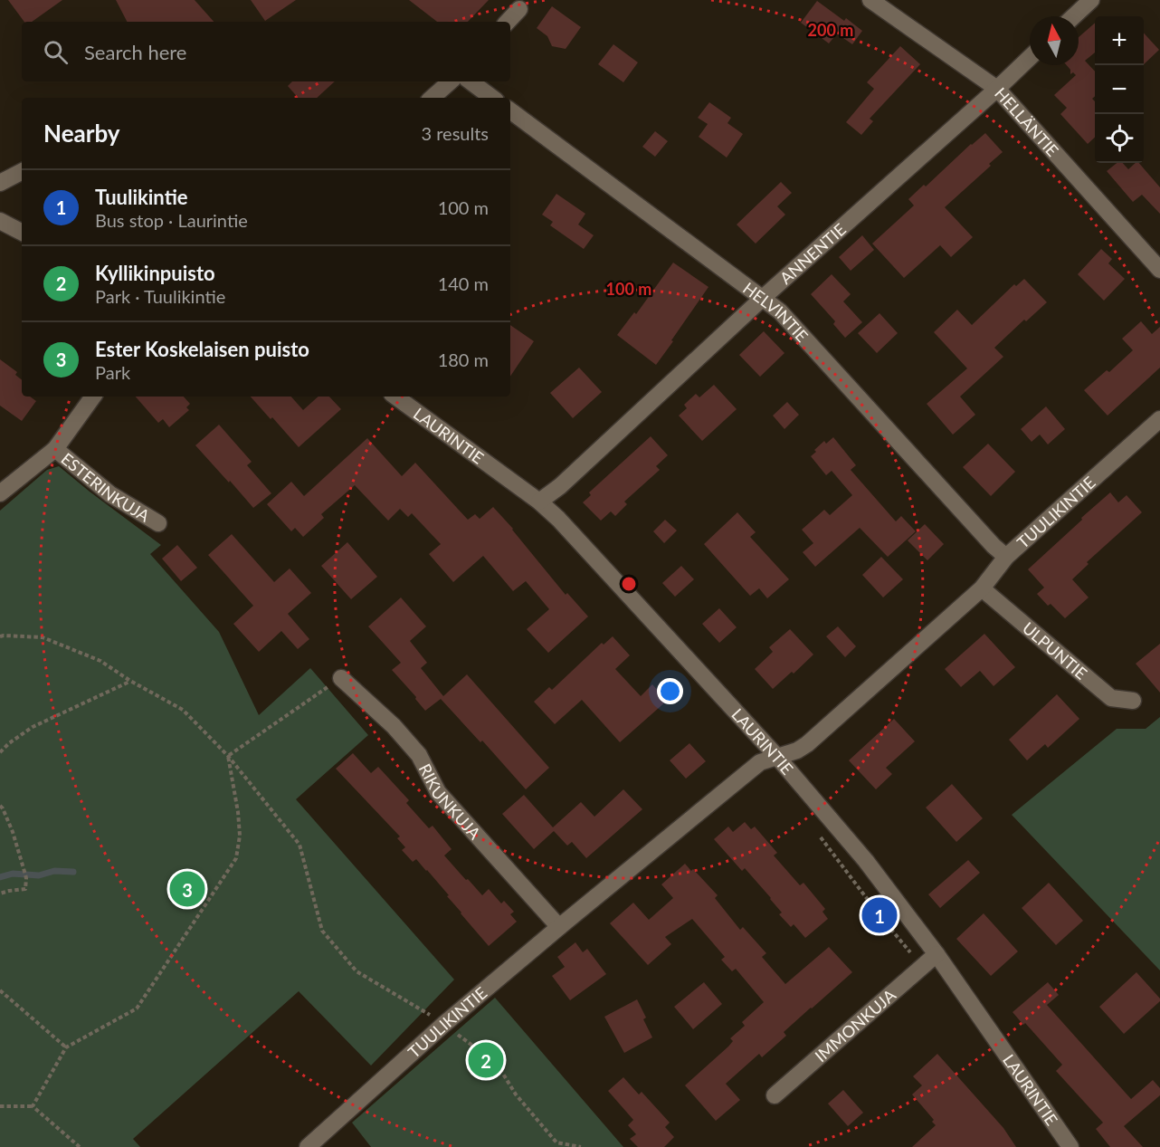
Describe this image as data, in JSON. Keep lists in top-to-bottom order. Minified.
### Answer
{"streets":{"street":["HELLÄNTIE","ANNENTIE","HELVINTIE","LAURINTIE","ESTERINKUJA","TUULIKINTIE","ULPUNTIE","RIKUNKUJA","IMMONKUJA"]},"crossings":[["HELLÄNTIE","ANNENTIE"],["ANNENTIE","HELVINTIE"],["ANNENTIE","LAURINTIE"],["HELVINTIE","TUULIKINTIE"],["LAURINTIE","TUULIKINTIE"],["LAURINTIE","IMMONKUJA"],["TUULIKINTIE","ULPUNTIE"],["TUULIKINTIE","RIKUNKUJA"]],"north":"top","page":{"map_buttons":["+","−"],"search":"Search here","heading":["Nearby","3 results"],"list":[{"mark":"1","name":"Tuulikintie","note":"Bus stop · Laurintie","value":"100 m"},{"mark":"2","name":"Kyllikinpuisto","note":"Park · Tuulikintie","value":"140 m"},{"mark":"3","name":"Ester Koskelaisen puisto","note":"Park","value":"180 m"}],"pins":["3","1","2"]},"rings":["200 m","100 m"]}
